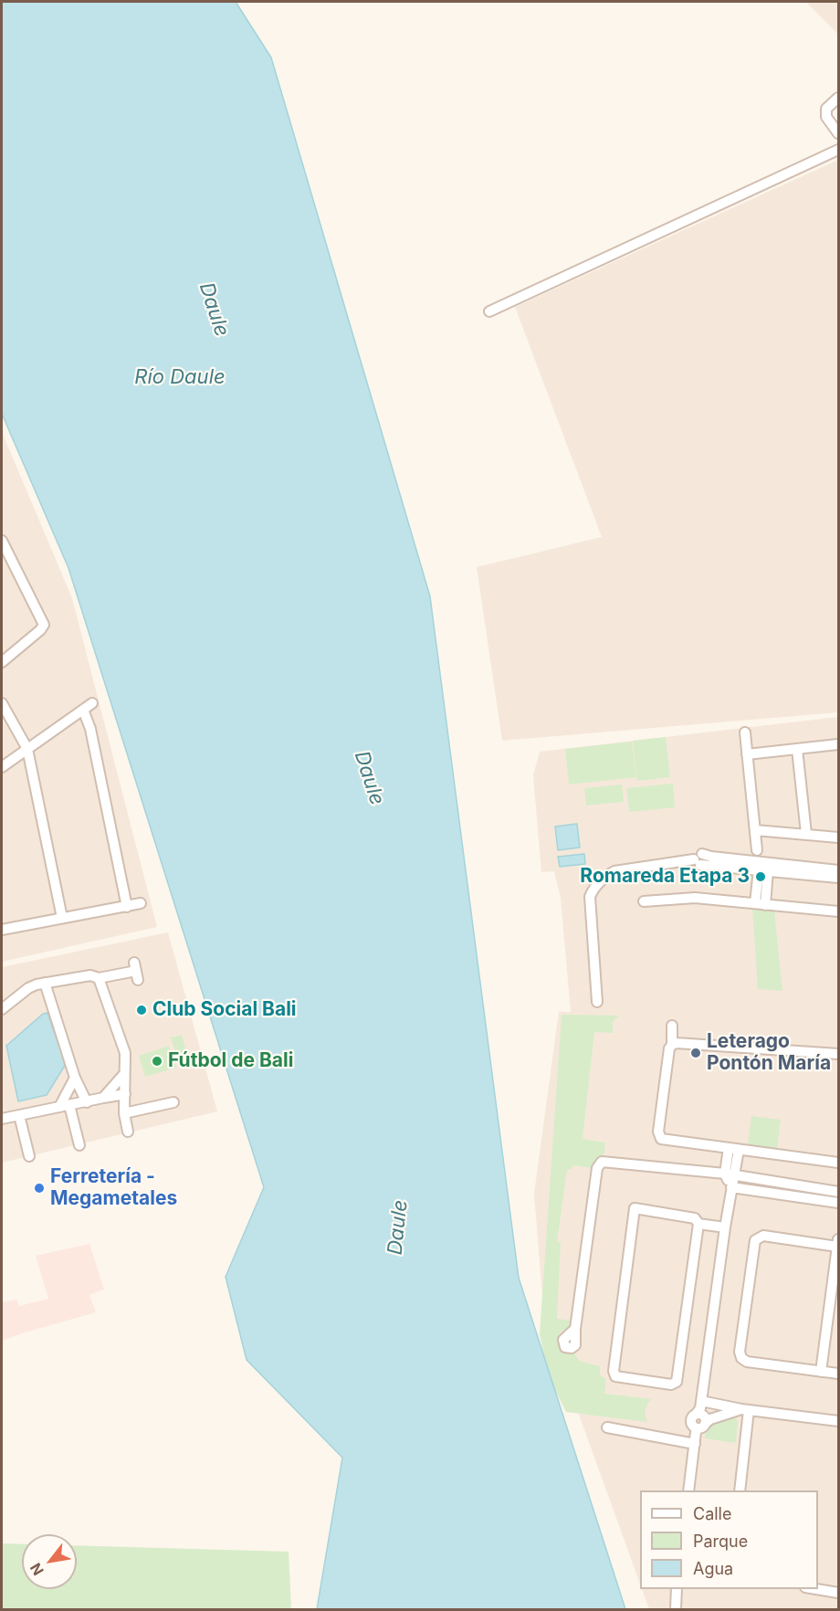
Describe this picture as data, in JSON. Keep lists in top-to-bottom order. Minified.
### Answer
{"water":["Daule","Río Daule"],"places":["Romareda Etapa 3","Club Social Bali","Leterago Pontón María","Fútbol de Bali","Ferretería - Megametales"],"legend":["Calle","Parque","Agua"],"north":"bottom left"}
